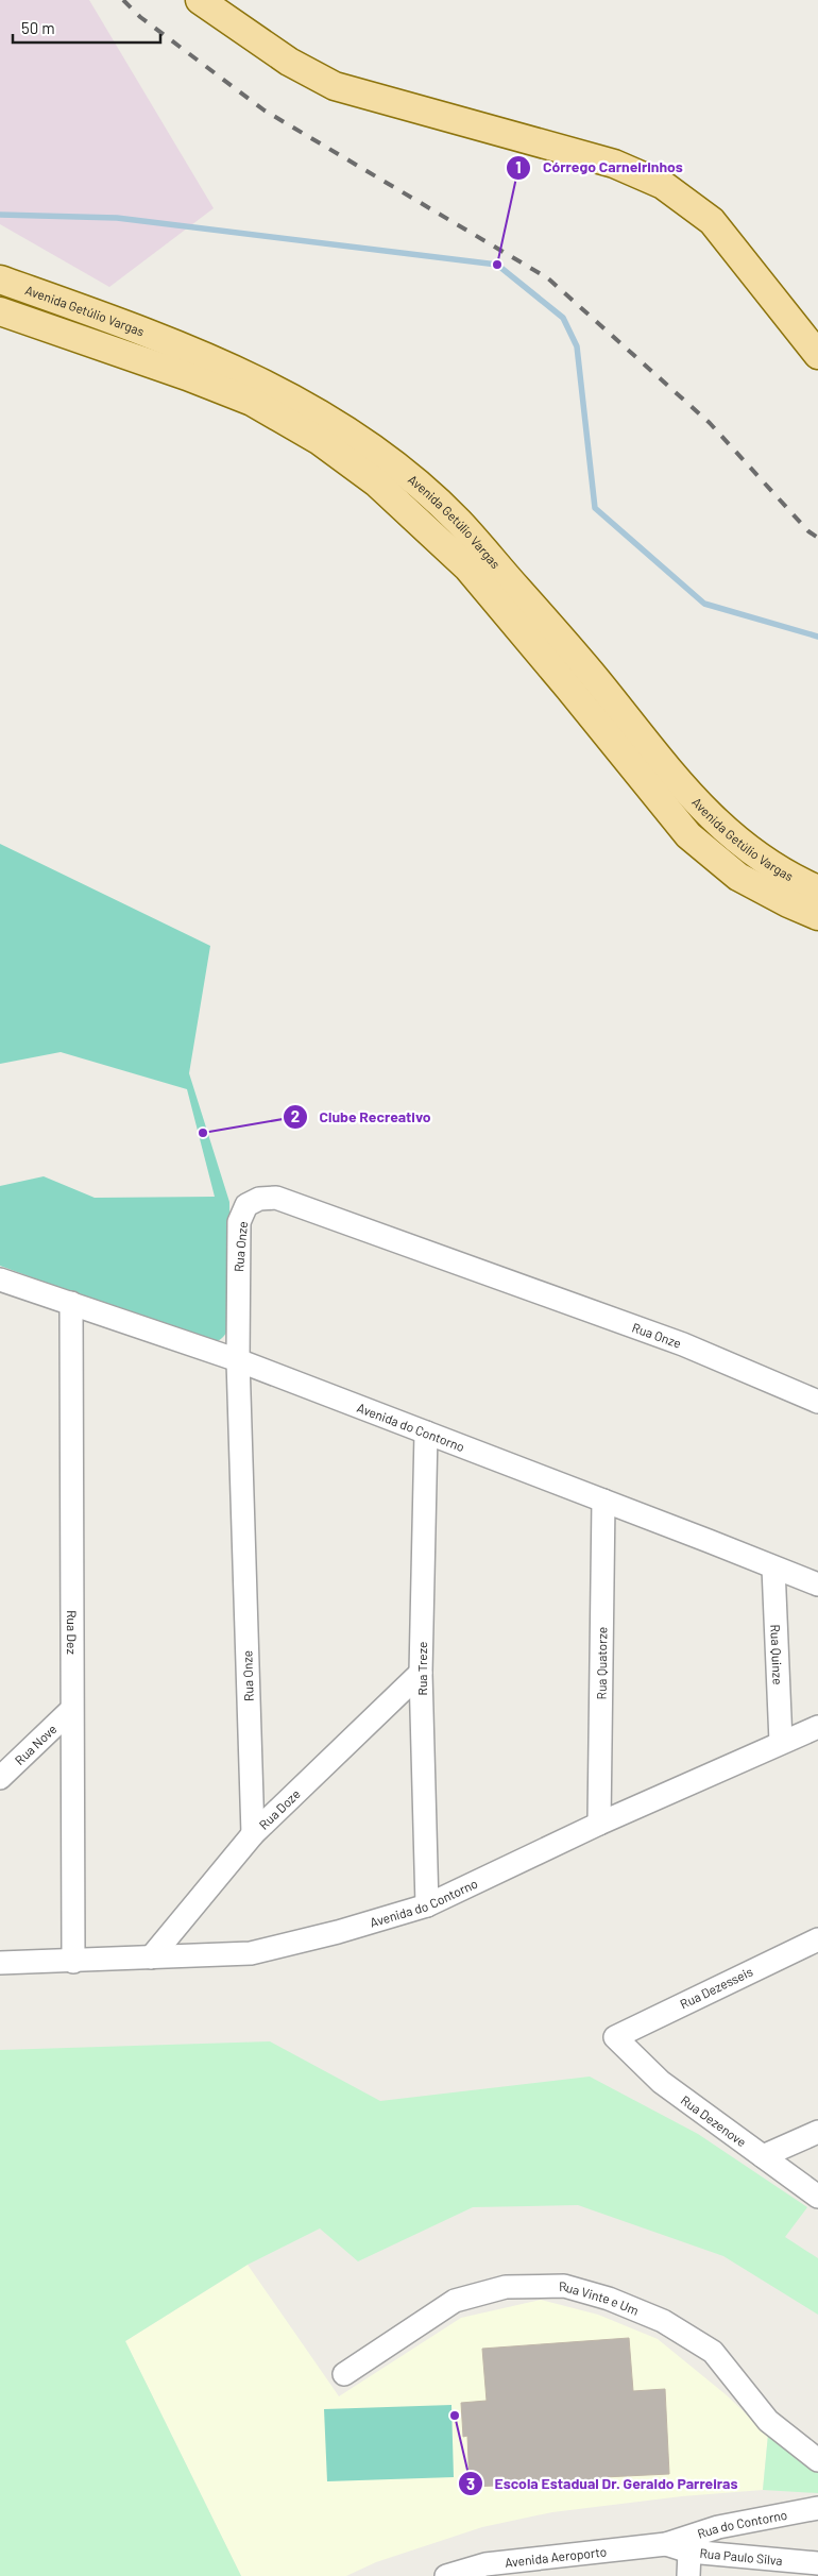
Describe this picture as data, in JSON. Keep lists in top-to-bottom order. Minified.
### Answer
{"streets":{"main road":["Avenida Getúlio Vargas"],"street":["Rua Onze","Avenida do Contorno","Rua Dez","Rua Quinze","Rua Quatorze","Rua Treze","Rua Nove","Rua Doze","Rua Dezesseis","Rua Dezenove","Rua Vinte e Um","Rua do Contorno","Avenida Aeroporto","Rua Paulo Silva"]},"crossings":[["Rua Onze","Avenida do Contorno"],["Rua Onze","Rua Doze"],["Avenida do Contorno","Rua Dez"],["Avenida do Contorno","Rua Quinze"],["Avenida do Contorno","Rua Quatorze"],["Avenida do Contorno","Rua Treze"],["Avenida do Contorno","Rua Doze"],["Rua Dez","Rua Nove"],["Rua Treze","Rua Doze"],["Rua Dezesseis","Rua Dezenove"],["Rua do Contorno","Avenida Aeroporto"],["Rua do Contorno","Rua Paulo Silva"],["Avenida Aeroporto","Rua Paulo Silva"]],"places":["Córrego Carneirinhos","Clube Recreativo","Escola Estadual Dr. Geraldo Parreiras"],"scale_bar":"50 m"}
